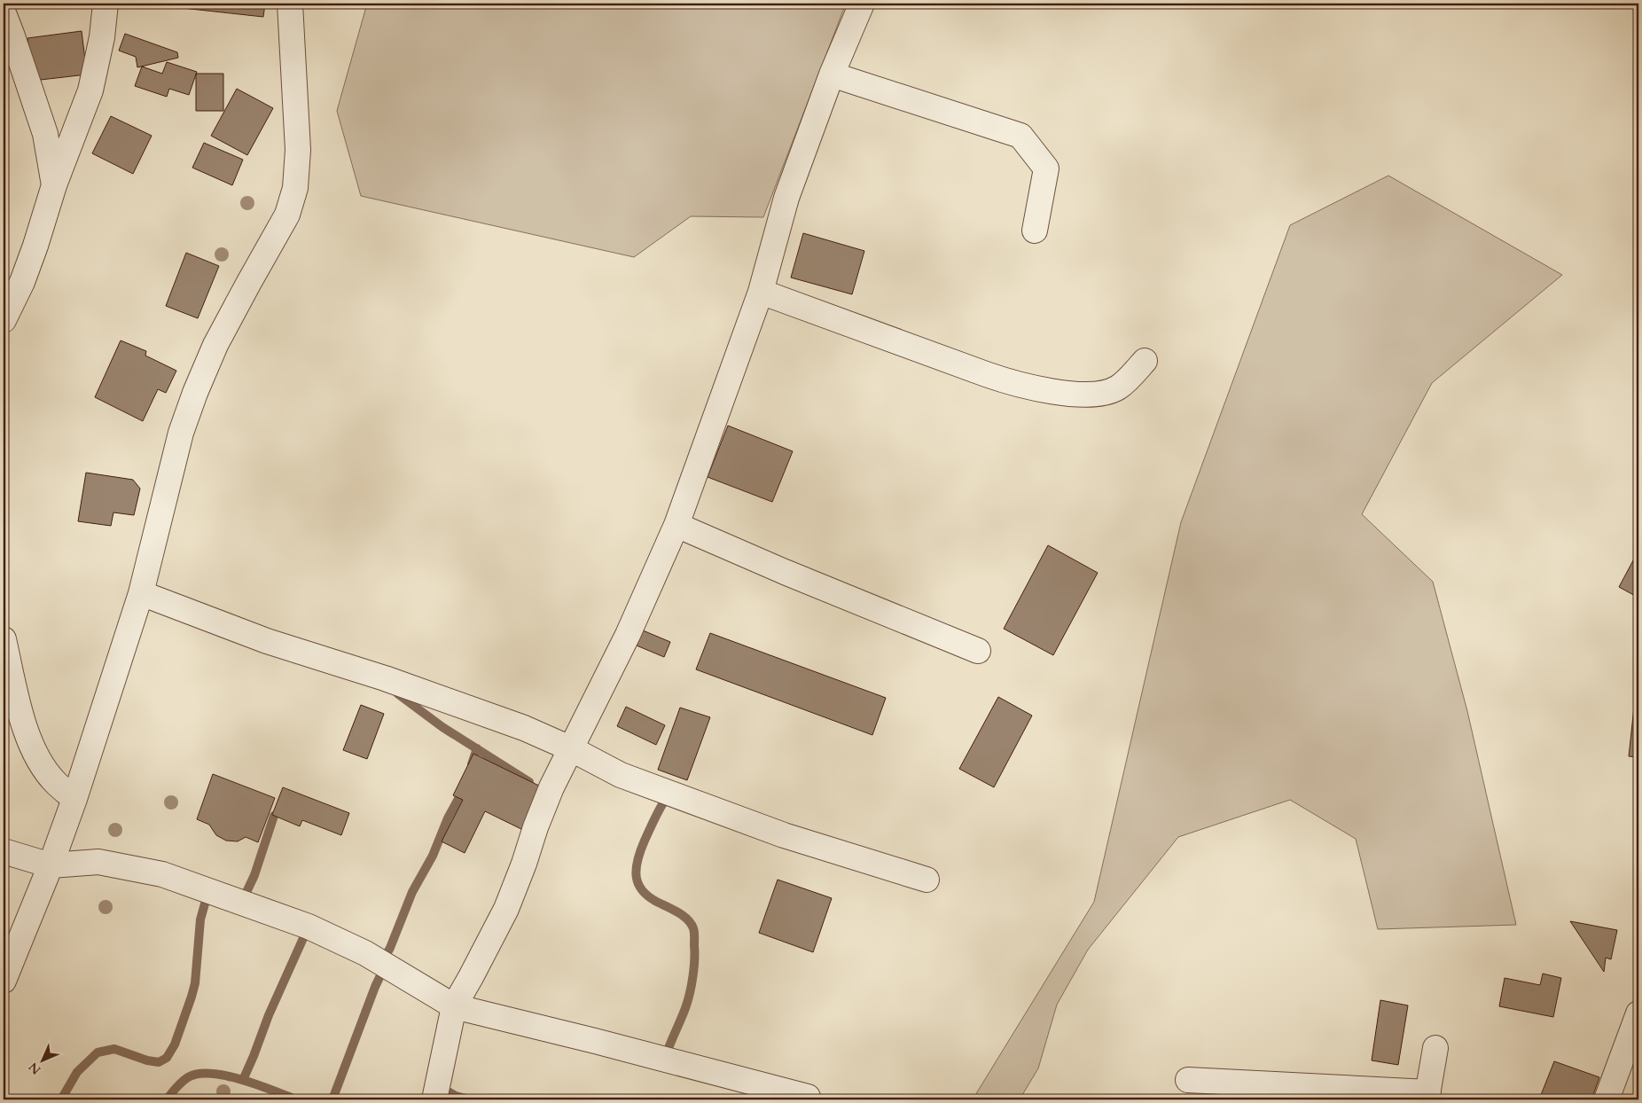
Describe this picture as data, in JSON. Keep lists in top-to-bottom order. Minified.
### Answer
{"north":"bottom left"}
